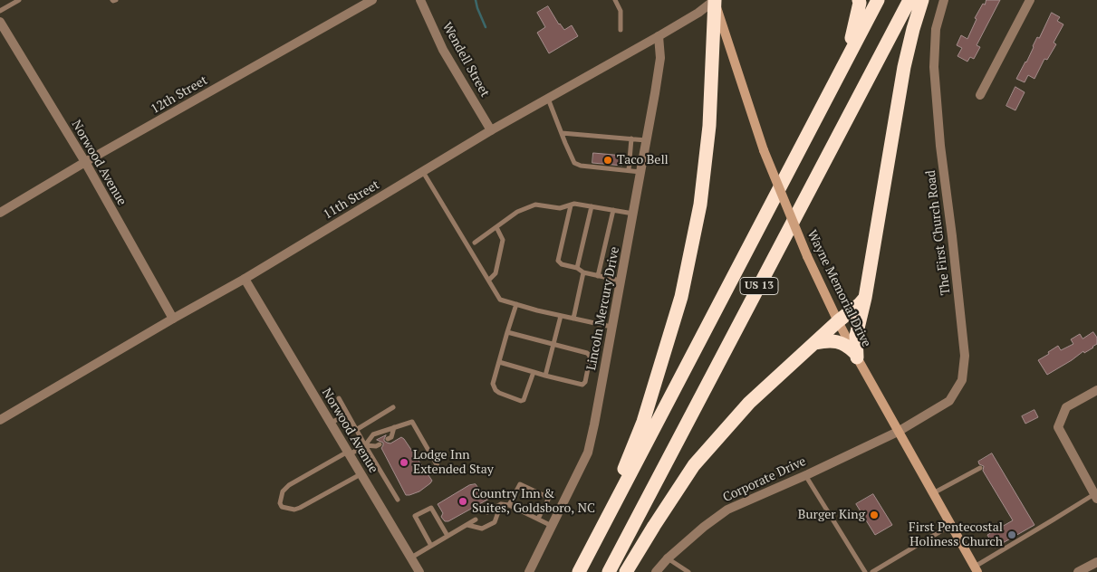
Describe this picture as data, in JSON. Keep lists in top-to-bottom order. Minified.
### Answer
{"streets":{"highway":["US 13"],"main road":["Wayne Memorial Drive"],"street":["Wendell Street","12th Street","Norwood Avenue","11th Street","The First Church Road","Lincoln Mercury Drive","Corporate Drive"]},"crossings":[["Wendell Street","11th Street"],["12th Street","Norwood Avenue"],["Norwood Avenue","11th Street"],["11th Street","Wayne Memorial Drive"],["11th Street","Lincoln Mercury Drive"],["The First Church Road","Wayne Memorial Drive"],["The First Church Road","Corporate Drive"],["Wayne Memorial Drive","Corporate Drive"]],"places":["Taco Bell","Lodge Inn Extended Stay","Country Inn & Suites, Goldsboro, NC","Burger King","First Pentecostal Holiness Church"]}
